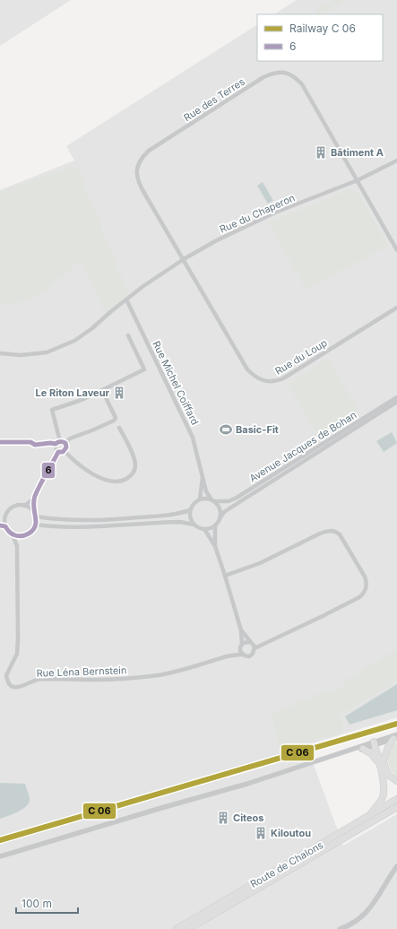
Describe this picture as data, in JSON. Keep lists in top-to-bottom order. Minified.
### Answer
{"streets":{"main road":["Route de Chalons"],"street":["Rue des Terres","Rue du Chaperon","Rue du Loup","Rue Michel Coiffard","Avenue Jacques de Bohan","Rue Léna Bernstein"]},"crossings":[["Rue des Terres","Rue du Chaperon"],["Rue des Terres","Rue du Loup"],["Rue du Chaperon","Rue du Loup"],["Rue du Chaperon","Rue Michel Coiffard"],["Rue Michel Coiffard","Avenue Jacques de Bohan"]],"places":{"building":["Bâtiment A","Le Riton Laveur","Citeos","Kiloutou"],"sports":["Basic-Fit"]},"lines":["transit line 6"],"legend":["Railway C 06","6"],"scale_bar":"100 m"}
